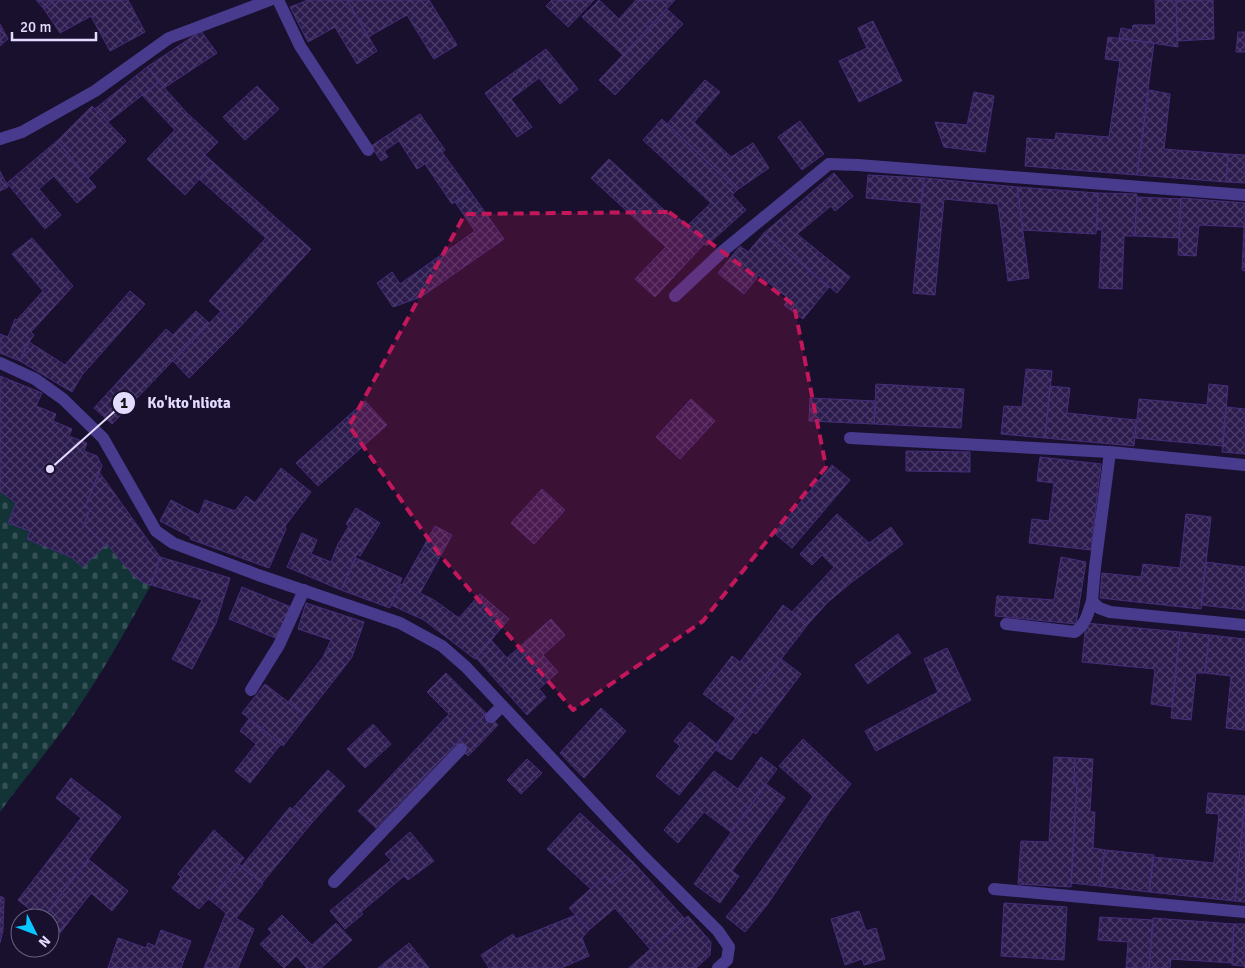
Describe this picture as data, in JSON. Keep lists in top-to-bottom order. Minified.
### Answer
{"places":["Ko'kto'nliota"],"scale_bar":"20 m","north":"bottom right"}
